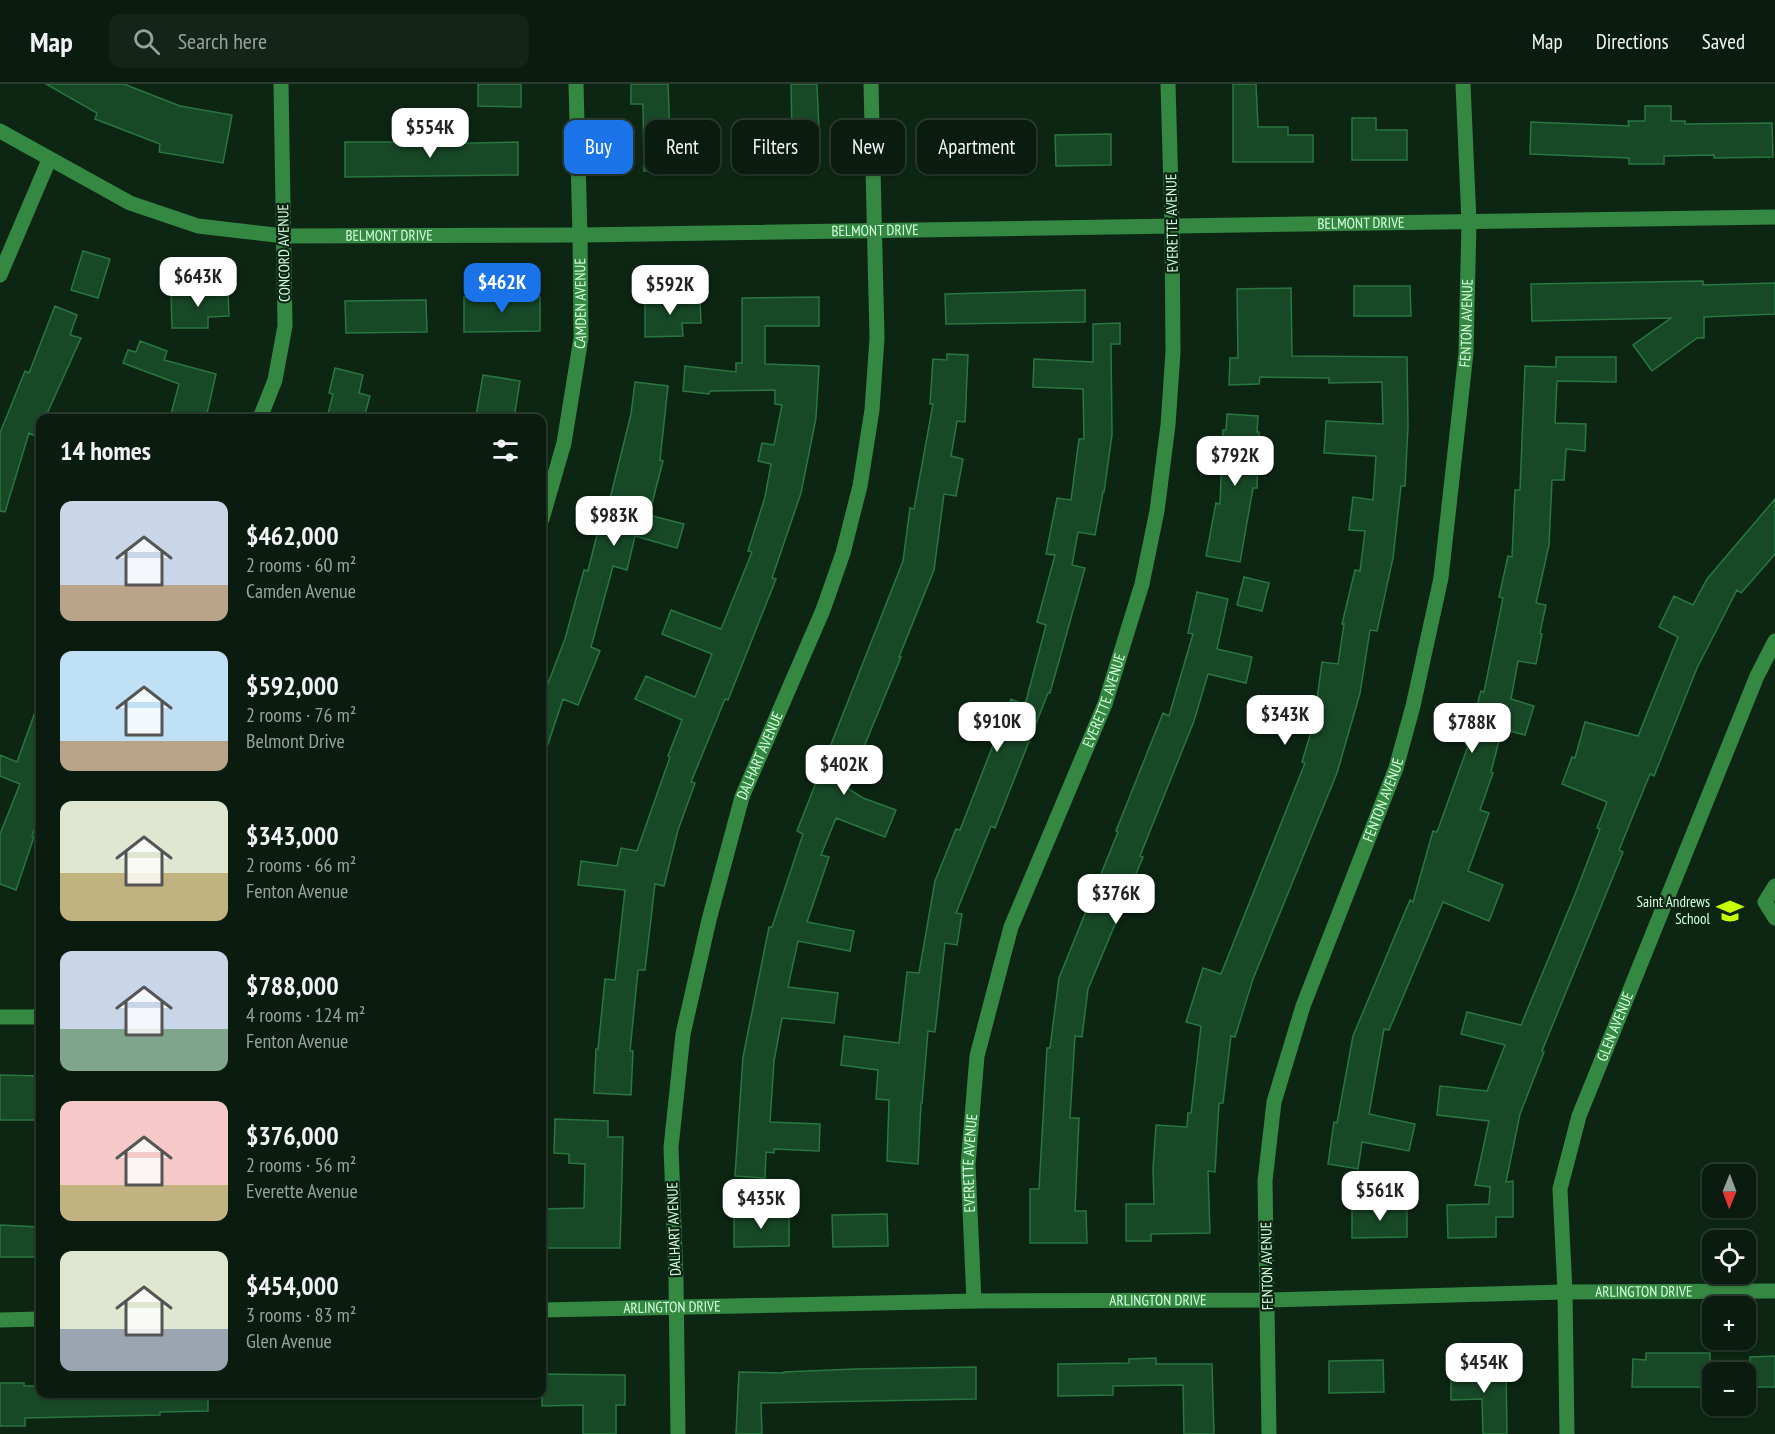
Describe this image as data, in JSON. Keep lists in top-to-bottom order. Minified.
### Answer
{"streets":{"street":["EVERETTE AVENUE","BELMONT DRIVE","CONCORD AVENUE","CAMDEN AVENUE","FENTON AVENUE","DALHART AVENUE","GLEN AVENUE","ARLINGTON DRIVE"]},"crossings":[["EVERETTE AVENUE","BELMONT DRIVE"],["EVERETTE AVENUE","ARLINGTON DRIVE"],["BELMONT DRIVE","CONCORD AVENUE"],["BELMONT DRIVE","CAMDEN AVENUE"],["BELMONT DRIVE","FENTON AVENUE"],["BELMONT DRIVE","DALHART AVENUE"],["FENTON AVENUE","ARLINGTON DRIVE"],["DALHART AVENUE","ARLINGTON DRIVE"],["GLEN AVENUE","ARLINGTON DRIVE"]],"places":{"school or university":["Saint Andrews School"]},"north":"bottom","page":{"header":"Map","search":"Search here","nav":["Map","Directions","Saved"],"price":["$554K","$643K","$462K","$592K","$792K","$983K","$343K","$910K","$788K","$402K","$376K","$561K","$435K","$454K"],"chip":["Buy","Rent","Filters","New","Apartment"],"heading":"14 homes","list":[{"name":"$462,000","note":"2 rooms · 60 m² · Camden Avenue"},{"name":"$592,000","note":"2 rooms · 76 m² · Belmont Drive"},{"name":"$343,000","note":"2 rooms · 66 m² · Fenton Avenue"},{"name":"$788,000","note":"4 rooms · 124 m² · Fenton Avenue"},{"name":"$376,000","note":"2 rooms · 56 m² · Everette Avenue"},{"name":"$454,000","note":"3 rooms · 83 m² · Glen Avenue"}],"map_buttons":["+","−"]}}
